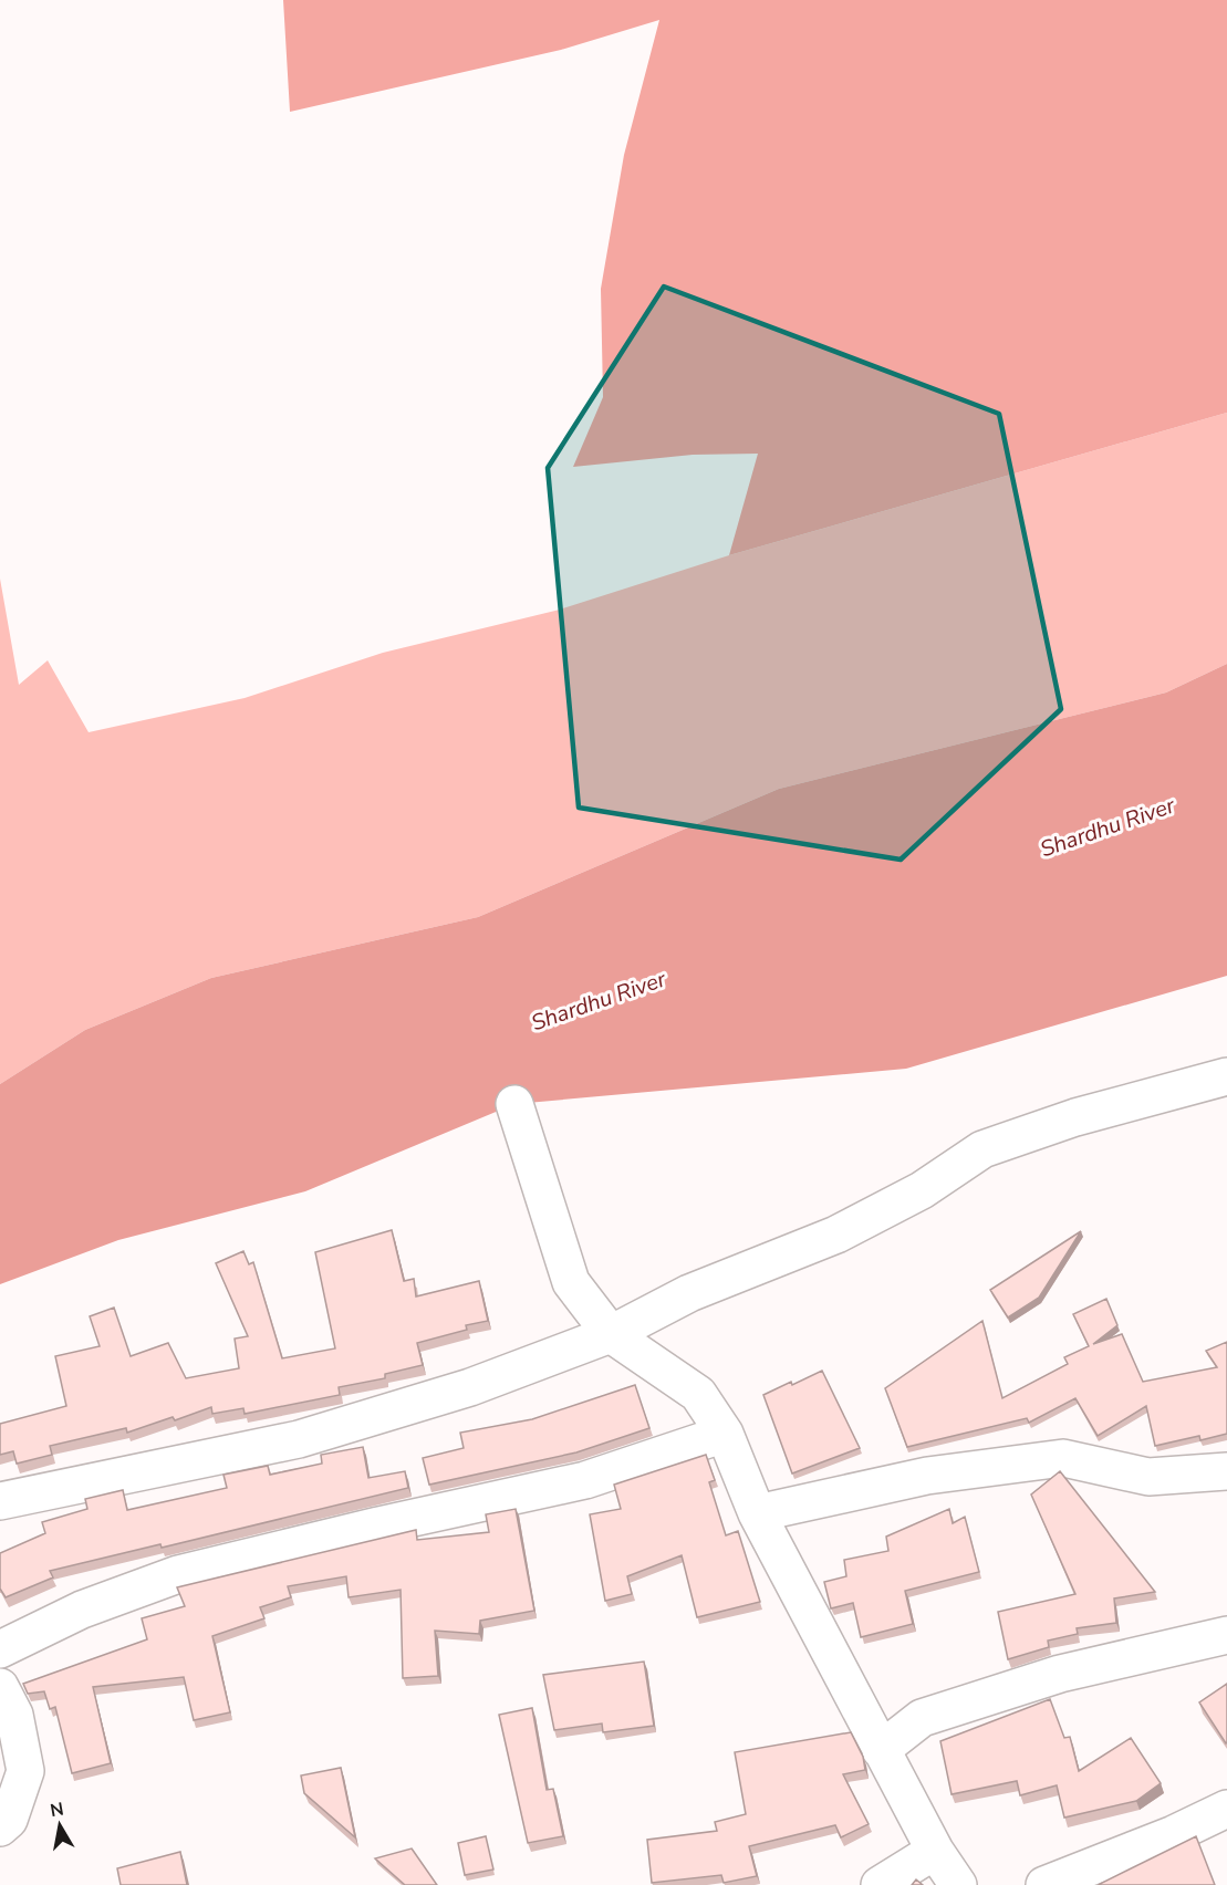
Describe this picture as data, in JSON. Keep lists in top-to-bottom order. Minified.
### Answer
{"water":["Shardhu River"],"north":"top"}
